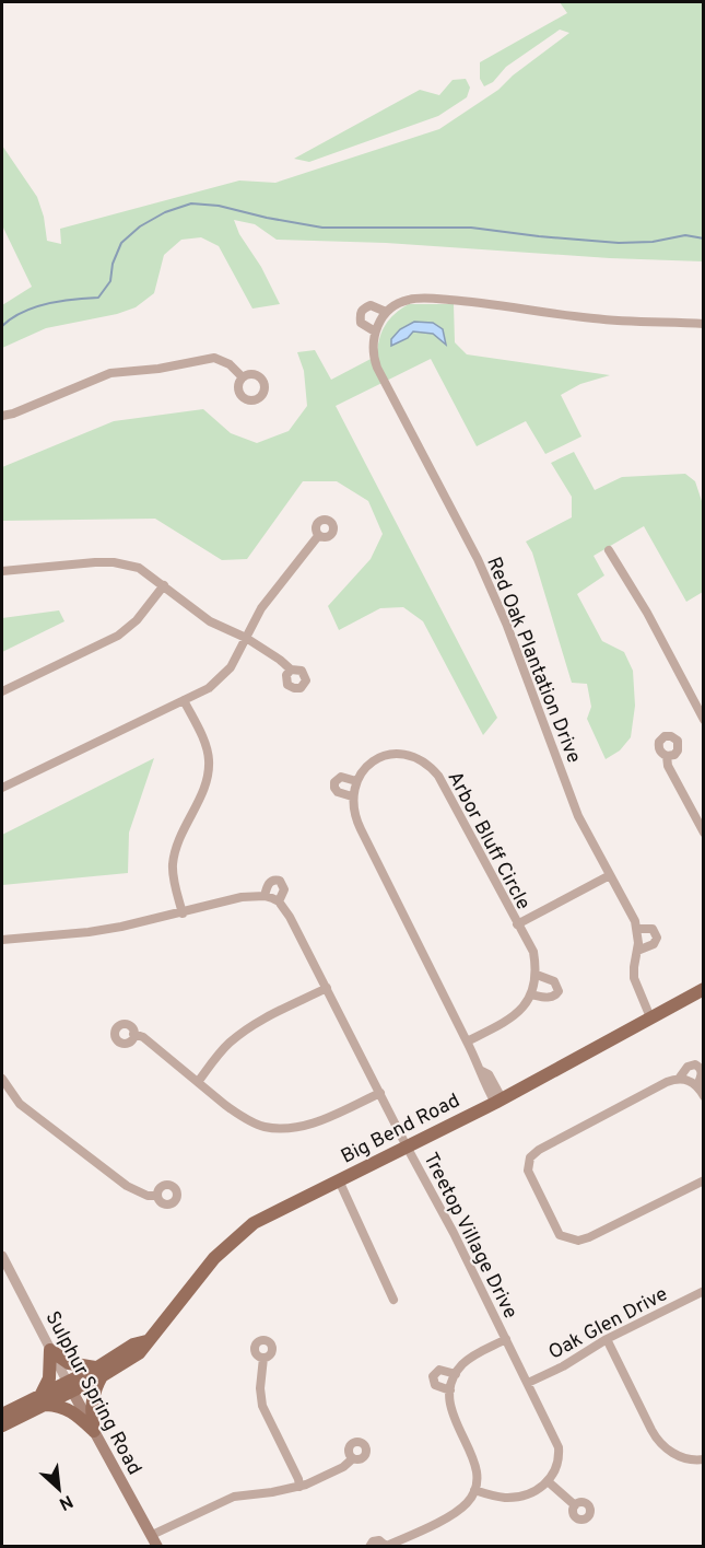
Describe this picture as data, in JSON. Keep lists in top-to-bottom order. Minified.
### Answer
{"streets":{"main road":["Big Bend Road","Sulphur Spring Road"],"street":["Red Oak Plantation Drive","Arbor Bluff Circle","Treetop Village Drive","Oak Glen Drive"]},"crossings":[["Red Oak Plantation Drive","Big Bend Road"],["Arbor Bluff Circle","Big Bend Road"],["Big Bend Road","Treetop Village Drive"],["Big Bend Road","Sulphur Spring Road"],["Treetop Village Drive","Oak Glen Drive"]],"north":"bottom right"}
